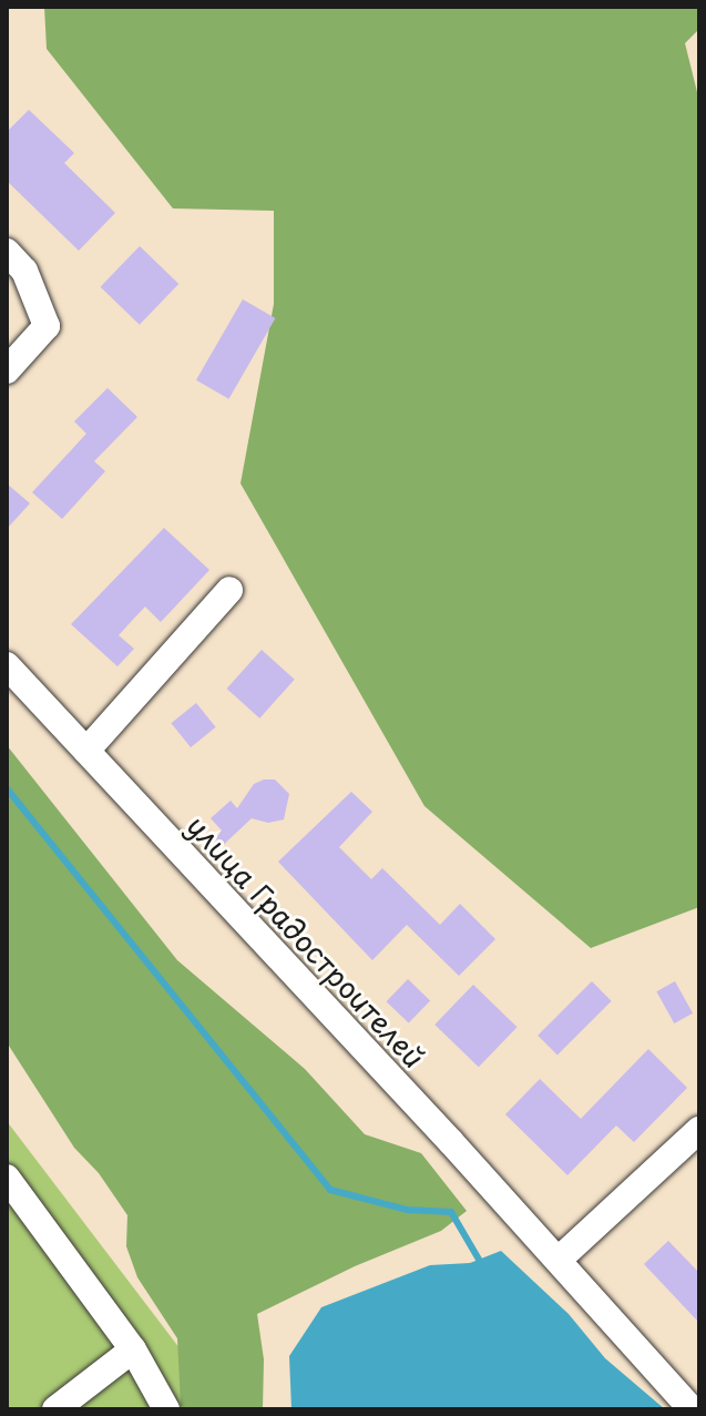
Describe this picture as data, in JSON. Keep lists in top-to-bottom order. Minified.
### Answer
{"streets":{"street":["улица Градостроителей"]}}
